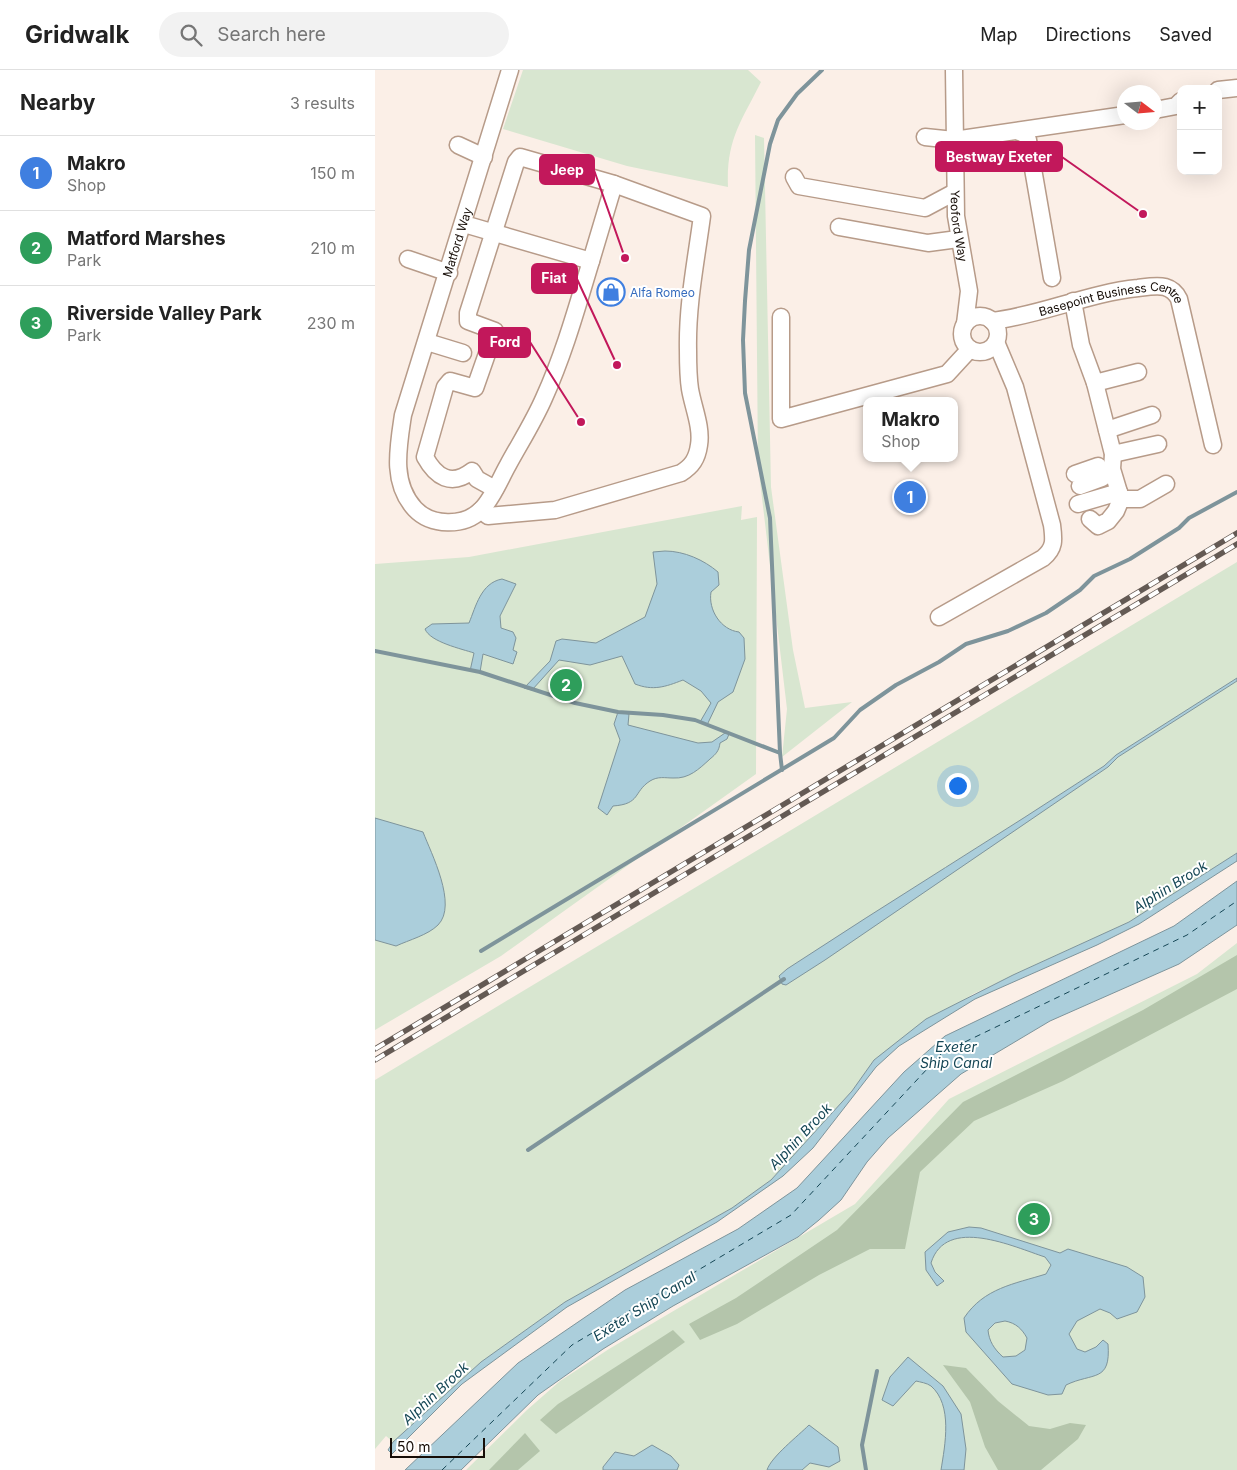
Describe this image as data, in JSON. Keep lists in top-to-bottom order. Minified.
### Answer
{"streets":{"street":["Yeoford Way","Matford Way","Basepoint Business Centre"]},"water":["Alphin Brook","Exeter Ship Canal"],"places":{"other":["Bestway Exeter","Jeep","Fiat","Ford"],"shop":["Alfa Romeo"]},"scale_bar":"50 m","north":"right","page":{"header":"Gridwalk","search":"Search here","nav":["Map","Directions","Saved"],"heading":["Nearby","3 results"],"map_buttons":["+","−"],"list":[{"mark":"1","name":"Makro","note":"Shop","value":"150 m"},{"mark":"2","name":"Matford Marshes","note":"Park","value":"210 m"},{"mark":"3","name":"Riverside Valley Park","note":"Park","value":"230 m"}],"popup":["Makro","Shop"],"pins":["1","2","3"],"scale":"50 m"}}
